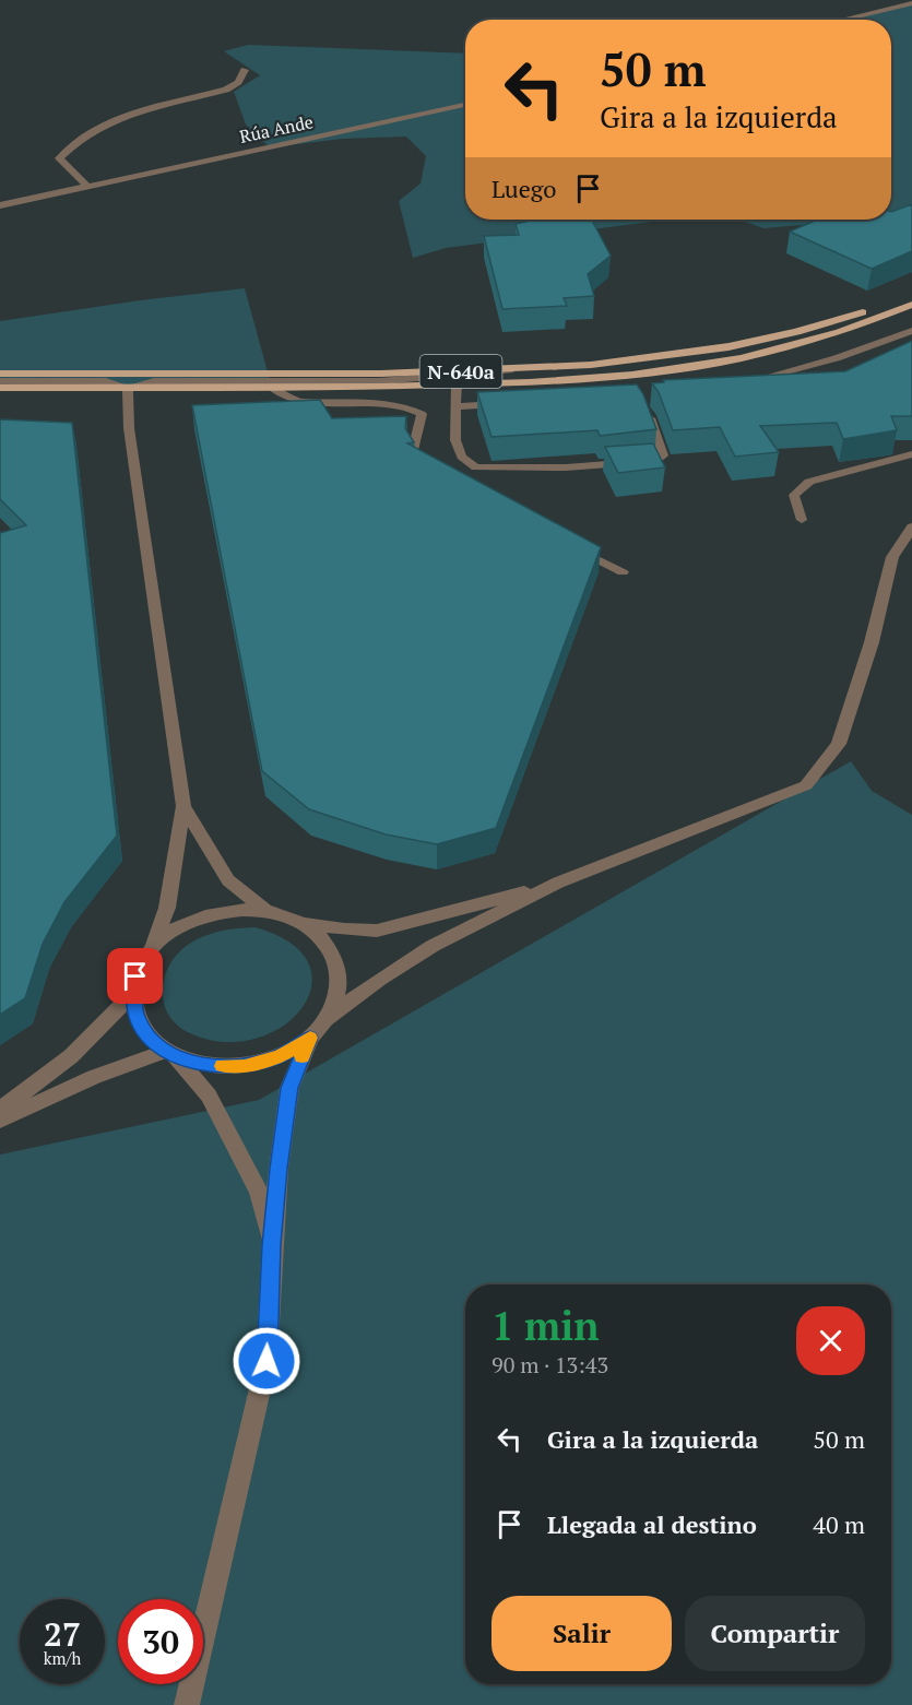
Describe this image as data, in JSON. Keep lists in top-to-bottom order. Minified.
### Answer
{"streets":{"main road":["N-640a"],"street":["Rúa Ande"]},"page":{"turn":["50 m","Gira a la izquierda"],"then":"Luego","heading":["1 min","90 m · 13:43"],"list":[{"name":"Gira a la izquierda","value":"50 m"},{"name":"Llegada al destino","value":"40 m"}],"buttons":["Salir","Compartir"],"speed":"27 km/h","limit":"30"}}
